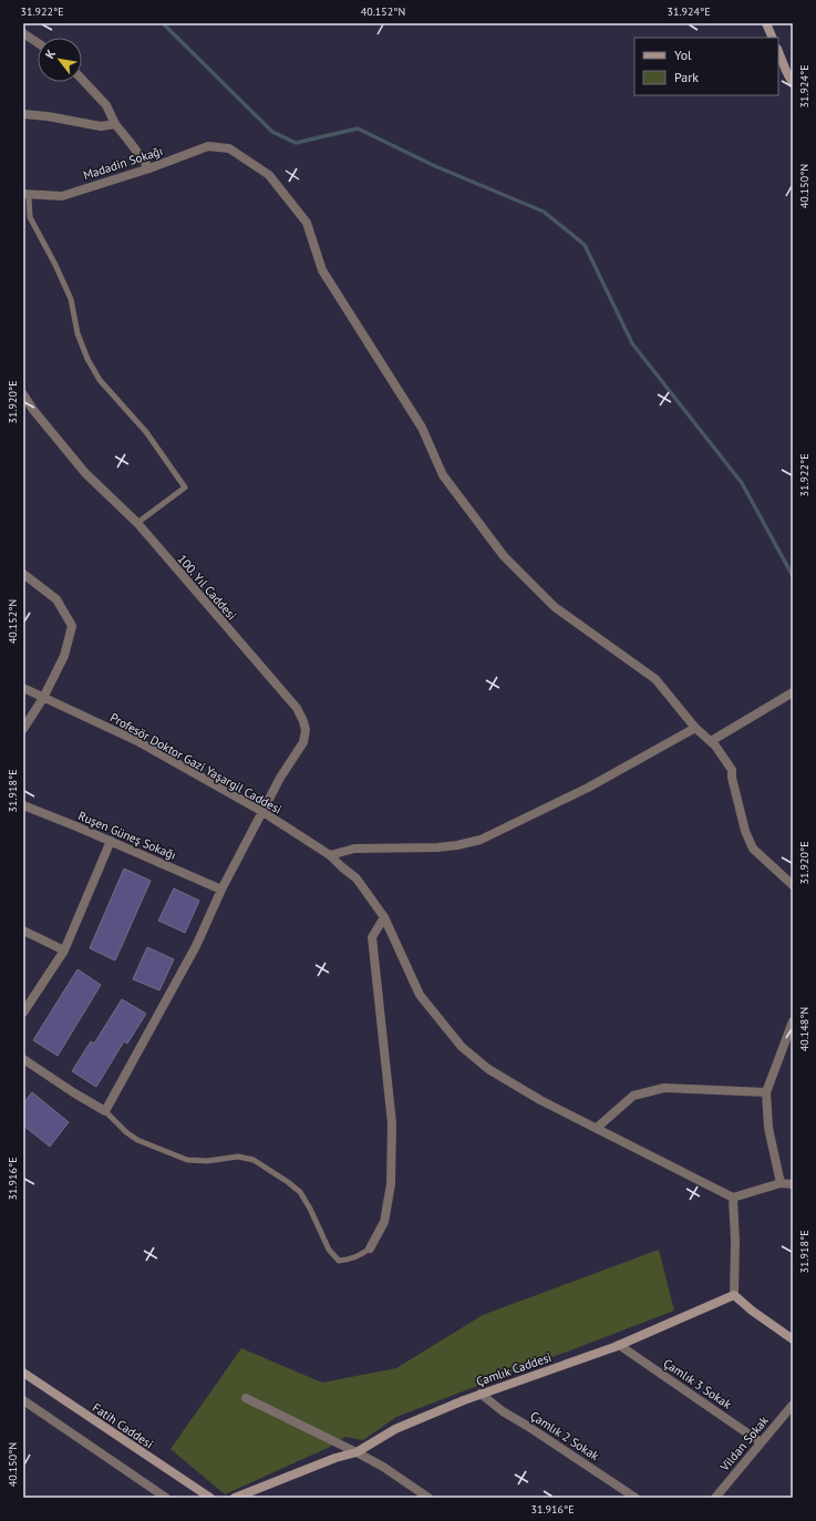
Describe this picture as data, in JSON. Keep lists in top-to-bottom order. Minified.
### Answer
{"streets":{"street":["Madadin Sokağı","100. Yıl Caddesi","Profesör Doktor Gazi Yaşargil Caddesi","Ruşen Güneş Sokağı","Çamlık Caddesi","Çamlık 3 Sokak","Fatih Caddesi","Çamlık 2 Sokak","Vildan Sokak"]},"crossings":[["100. Yıl Caddesi","Profesör Doktor Gazi Yaşargil Caddesi"],["100. Yıl Caddesi","Ruşen Güneş Sokağı"],["Çamlık Caddesi","Çamlık 3 Sokak"],["Çamlık Caddesi","Çamlık 2 Sokak"],["Çamlık 3 Sokak","Vildan Sokak"]],"legend":["Yol","Park"],"north":"top left","coordinates":["31.922°E","40.152°N","31.924°E","40.150°N","31.920°E","31.918°E","40.148°N","31.916°E"]}
